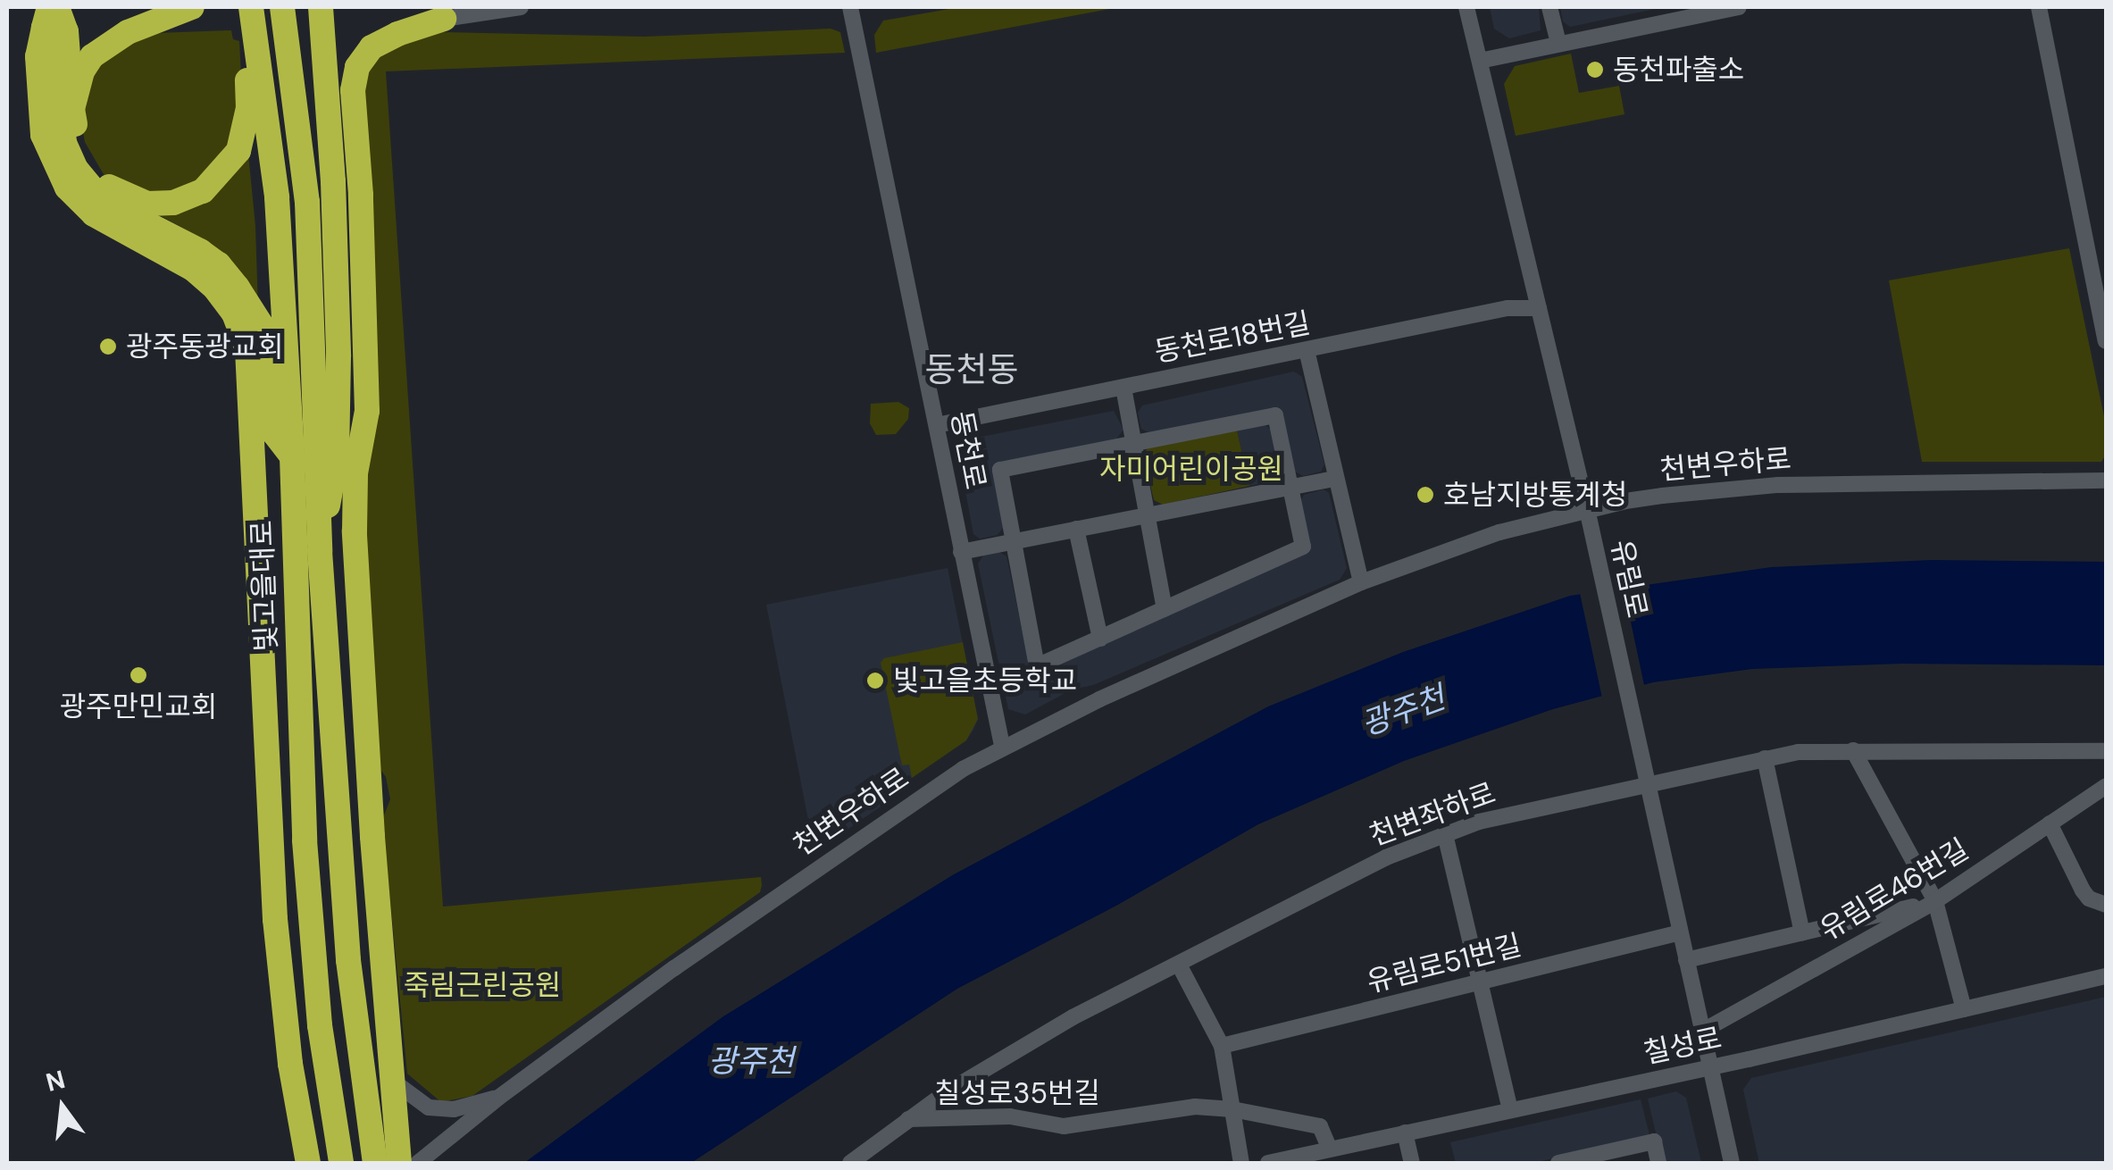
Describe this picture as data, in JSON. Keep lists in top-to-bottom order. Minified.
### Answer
{"streets":{"highway":["빛고을대로"],"street":["동천로18번길","동천로","천변우하로","유림로","천변좌하로","유림로46번길","유림로51번길","칠성로","칠성로35번길"]},"crossings":[["동천로18번길","동천로"],["동천로18번길","유림로"],["동천로","천변우하로"],["천변우하로","유림로"],["유림로","천변좌하로"],["유림로","유림로46번길"],["유림로","유림로51번길"],["유림로","칠성로"],["천변좌하로","칠성로35번길"],["칠성로","칠성로35번길"]],"districts":["동천동"],"water":["광주천"],"parks":["자미어린이공원","죽림근린공원"],"places":["동천파출소","광주동광교회","호남지방통계청","광주만민교회","빛고을초등학교"],"north":"top"}
